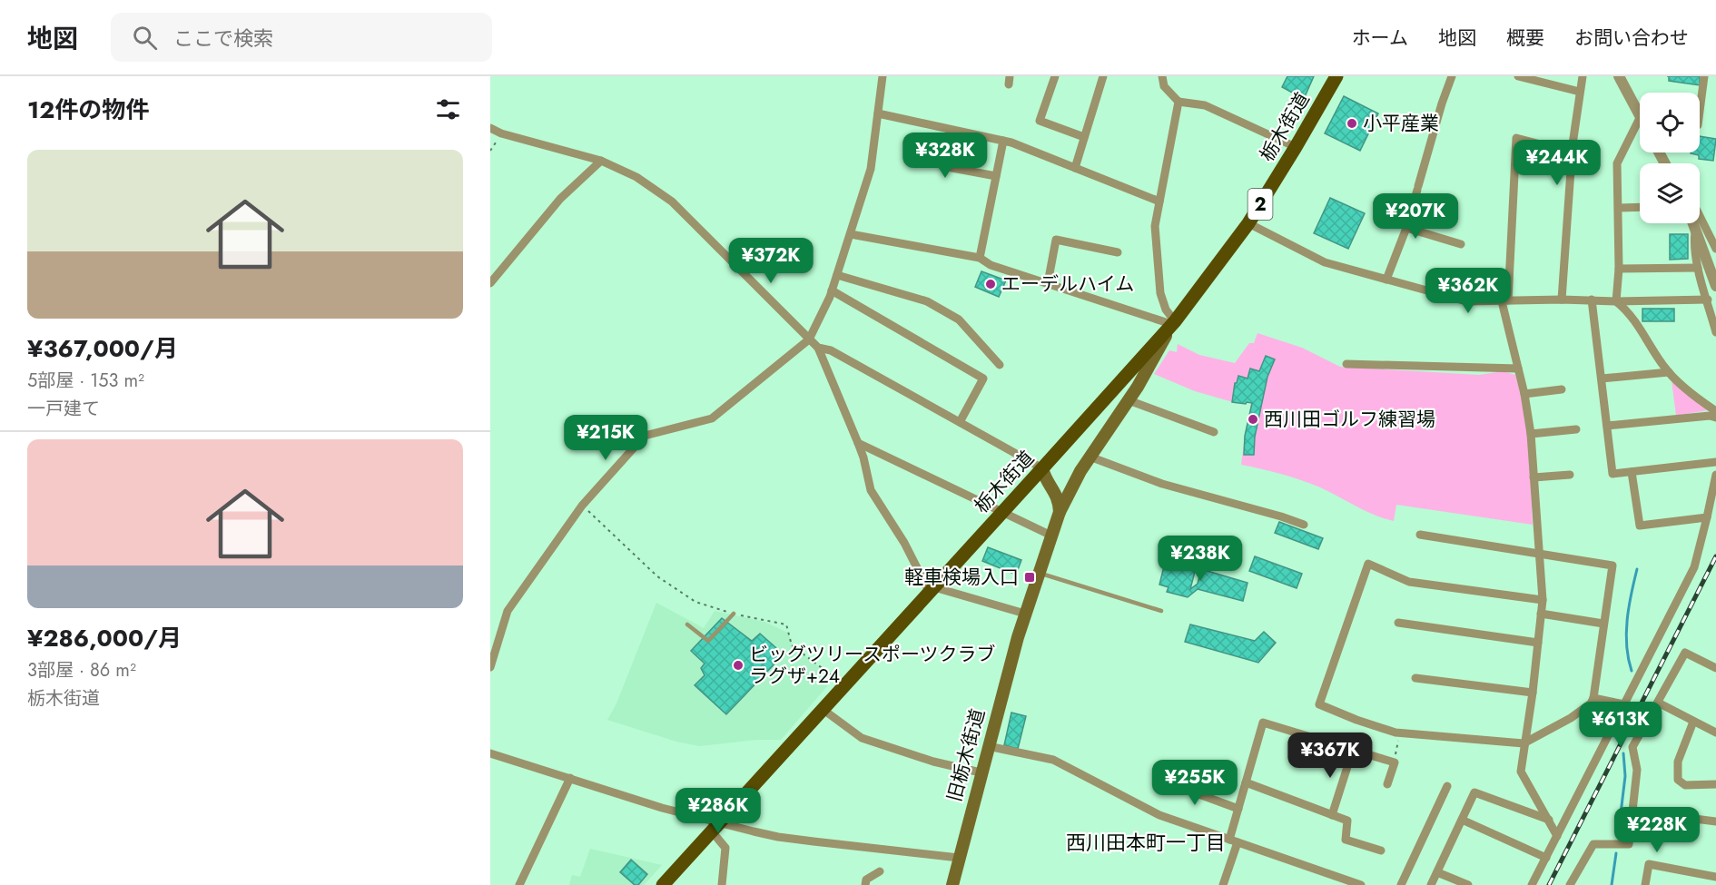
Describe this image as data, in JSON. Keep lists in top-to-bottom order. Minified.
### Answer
{"streets":{"main road":["栃木街道","2","旧栃木街道"]},"crossings":[["栃木街道","旧栃木街道"]],"districts":["西川田本町一丁目"],"places":{"other":["小平産業","エーデルハイム","西川田ゴルフ練習場","ビッグツリースポーツクラブ ラグザ+24"],"transit":["軽車検場入口"]},"page":{"header":"地図","search":"ここで検索","nav":["ホーム","地図","概要","お問い合わせ"],"heading":"12件の物件","price":["¥328K","¥244K","¥207K","¥372K","¥362K","¥215K","¥238K","¥613K","¥367K","¥255K","¥286K","¥228K"],"list":[{"name":"¥367,000/月","note":"5部屋 · 153 m² · 一戸建て"},{"name":"¥286,000/月","note":"3部屋 · 86 m² · 栃木街道"}]}}
